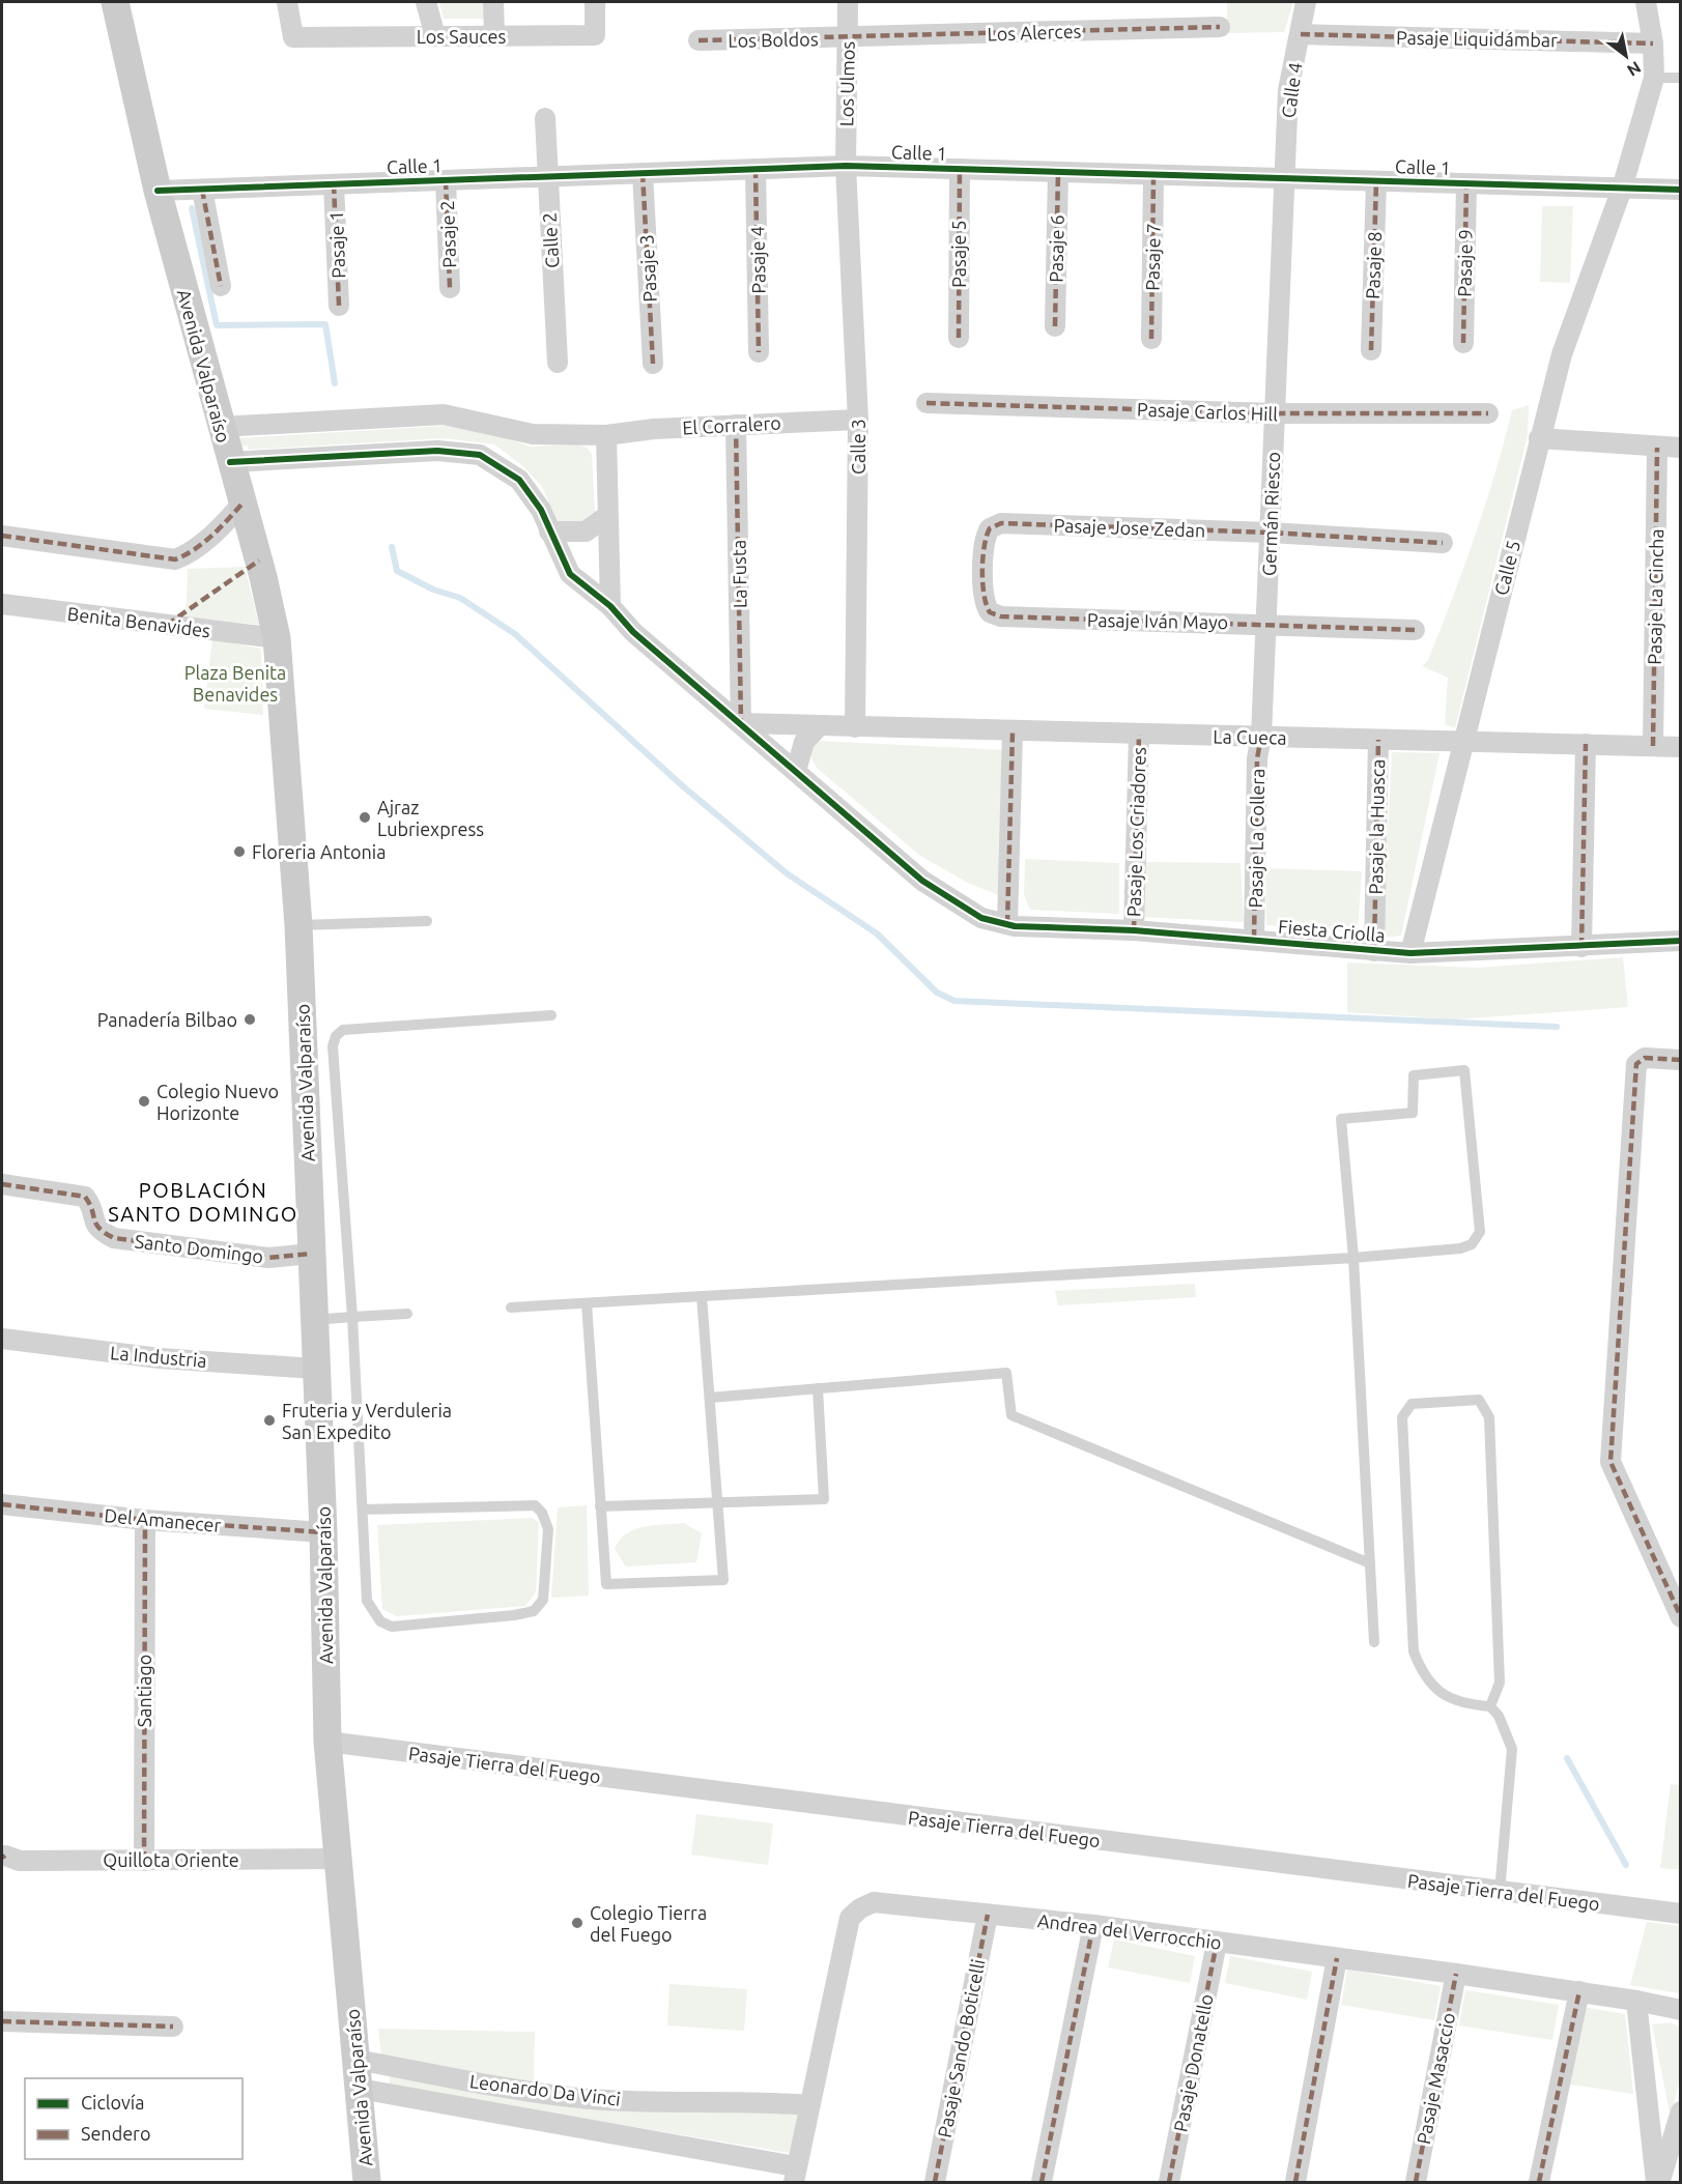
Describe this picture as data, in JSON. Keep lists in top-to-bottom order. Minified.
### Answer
{"streets":{"main road":["Avenida Valparaíso"],"street":["Los Alerces","Los Sauces","Pasaje Liquidámbar","Los Boldos","Los Ulmos","Calle 4","Calle 1","Pasaje 2","Calle 2","Pasaje 1","Pasaje 6","Pasaje 5","Pasaje 7","Pasaje 4","Pasaje 9","Pasaje 8","Pasaje 3","Pasaje Carlos Hill","El Corralero","Calle 3","Germán Riesco","Pasaje Jose Zedan","Calle 5","La Fusta","Pasaje La Cincha","Pasaje Iván Mayo","Benita Benavides","La Cueca","Pasaje la Huasca","Pasaje Los Criadores","Pasaje La Collera","Fiesta Criolla","Santo Domingo","La Industria","Del Amanecer","Santiago","Pasaje Tierra del Fuego","Quillota Oriente","Andrea del Verrocchio","Pasaje Sando Boticelli","Pasaje Donatello","Pasaje Masaccio","Leonardo Da Vinci"]},"crossings":[["Los Alerces","Los Boldos"],["Los Alerces","Los Ulmos"],["Pasaje Liquidámbar","Calle 4"],["Pasaje Liquidámbar","Calle 5"],["Los Boldos","Los Ulmos"],["Los Ulmos","Calle 1"],["Los Ulmos","Calle 3"],["Calle 4","Calle 1"],["Calle 4","Germán Riesco"],["Calle 1","Pasaje 2"],["Calle 1","Calle 2"],["Calle 1","Pasaje 1"],["Calle 1","Pasaje 6"],["Calle 1","Pasaje 5"],["Calle 1","Pasaje 7"],["Calle 1","Pasaje 4"],["Calle 1","Pasaje 9"],["Calle 1","Pasaje 8"],["Calle 1","Pasaje 3"],["Calle 1","Avenida Valparaíso"],["Calle 1","Calle 3"],["Calle 1","Germán Riesco"],["Calle 1","Calle 5"],["Avenida Valparaíso","El Corralero"],["Avenida Valparaíso","Benita Benavides"],["Avenida Valparaíso","Fiesta Criolla"],["Avenida Valparaíso","Santo Domingo"],["Avenida Valparaíso","La Industria"],["Avenida Valparaíso","Del Amanecer"],["Avenida Valparaíso","Pasaje Tierra del Fuego"],["Avenida Valparaíso","Quillota Oriente"],["Avenida Valparaíso","Leonardo Da Vinci"],["Pasaje Carlos Hill","Germán Riesco"],["El Corralero","Calle 3"],["El Corralero","La Fusta"],["Calle 3","La Cueca"],["Germán Riesco","Pasaje Jose Zedan"],["Germán Riesco","Pasaje Iván Mayo"],["Germán Riesco","La Cueca"],["Germán Riesco","Pasaje La Collera"],["Pasaje Jose Zedan","Pasaje Iván Mayo"],["Calle 5","La Cueca"],["Calle 5","Fiesta Criolla"],["La Fusta","La Cueca"],["La Fusta","Fiesta Criolla"],["Pasaje La Cincha","La Cueca"],["La Cueca","Pasaje la Huasca"],["La Cueca","Pasaje Los Criadores"],["La Cueca","Pasaje La Collera"],["La Cueca","Fiesta Criolla"],["Pasaje la Huasca","Fiesta Criolla"],["Pasaje Los Criadores","Fiesta Criolla"],["Pasaje La Collera","Fiesta Criolla"],["Del Amanecer","Santiago"],["Santiago","Quillota Oriente"],["Andrea del Verrocchio","Pasaje Sando Boticelli"],["Andrea del Verrocchio","Pasaje Donatello"],["Andrea del Verrocchio","Pasaje Masaccio"],["Andrea del Verrocchio","Leonardo Da Vinci"]],"districts":["POBLACIÓN SANTO DOMINGO"],"parks":["Plaza Benita Benavides"],"places":["Ajraz Lubriexpress","Floreria Antonia","Panadería Bilbao","Colegio Nuevo Horizonte","Fruteria y Verduleria San Expedito","Colegio Tierra del Fuego"],"legend":["Ciclovía","Sendero"],"north":"bottom right"}
